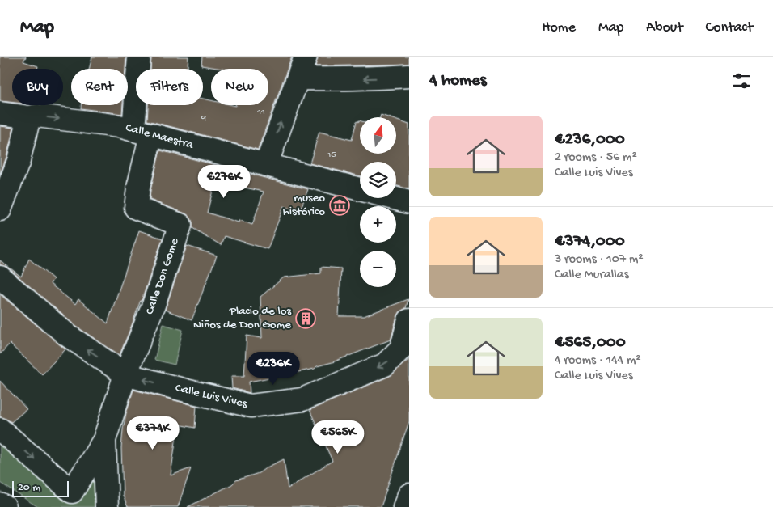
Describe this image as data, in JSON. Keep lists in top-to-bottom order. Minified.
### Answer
{"streets":{"street":["Calle Maestra","Calle Don Gome","Calle Luis Vives"]},"crossings":[["Calle Maestra","Calle Don Gome"],["Calle Don Gome","Calle Luis Vives"]],"one_way":["Calle Luis Vives"],"places":{"museum":["museo histórico"],"building":["Placio de los Niños de Don Gome"]},"house_numbers":["11","9","15"],"scale_bar":"20 m","north":"top","page":{"header":"Map","nav":["Home","Map","About","Contact"],"heading":"4 homes","chip":["Buy","Rent","Filters","New"],"list":[{"name":"€236,000","note":"2 rooms · 56 m² · Calle Luis Vives"},{"name":"€374,000","note":"3 rooms · 107 m² · Calle Murallas"},{"name":"€565,000","note":"4 rooms · 144 m² · Calle Luis Vives"}],"map_buttons":["+","−"],"price":["€276K","€236K","€374K","€565K"],"scale":"20 m"}}
